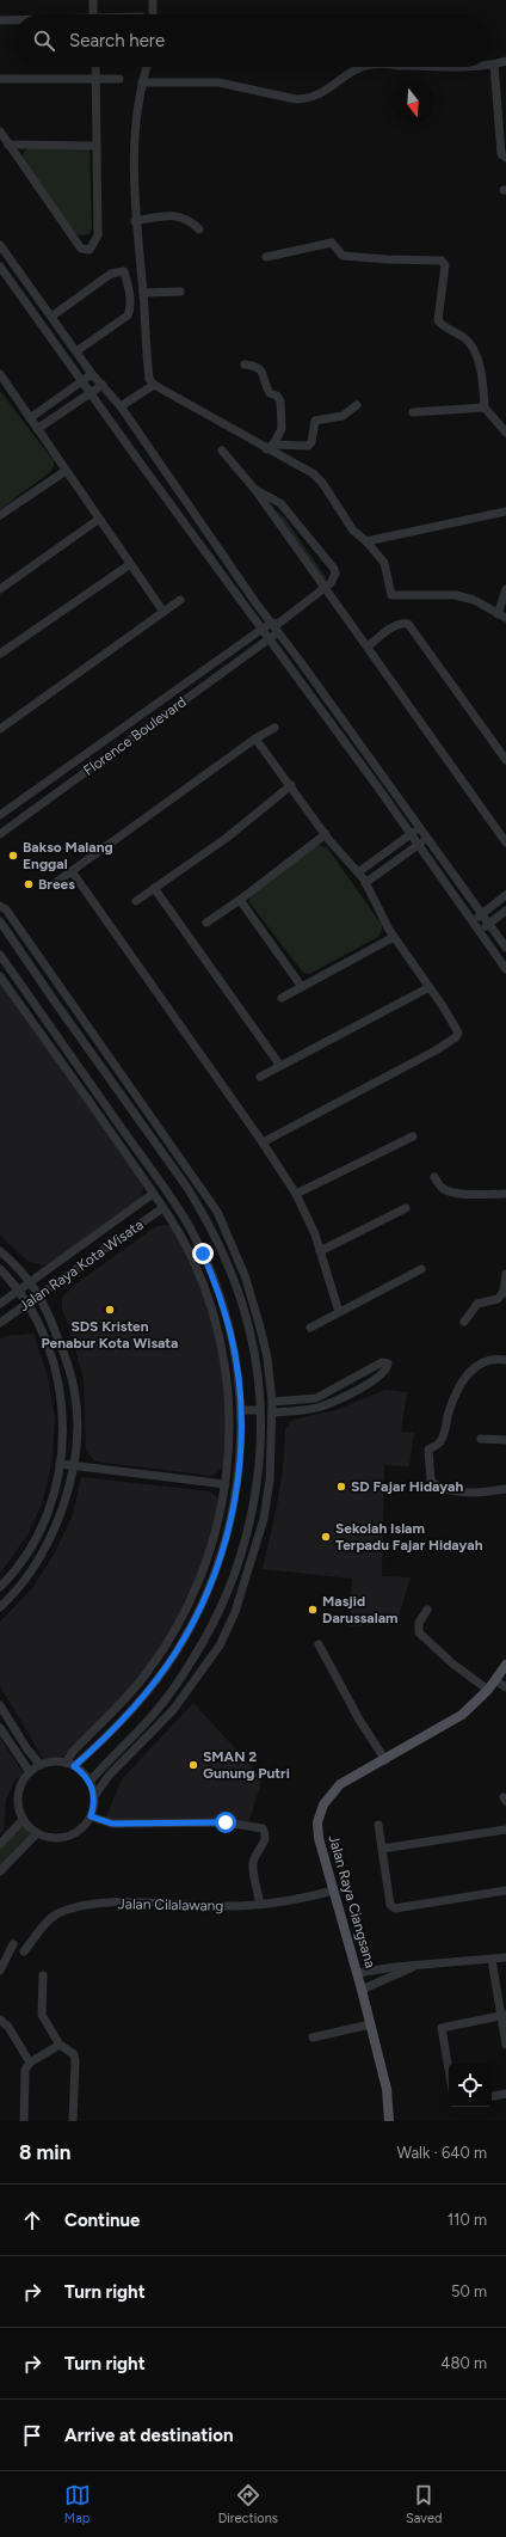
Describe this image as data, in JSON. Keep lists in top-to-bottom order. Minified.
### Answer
{"streets":{"main road":["Jalan Raya Ciangsana"],"street":["Florence Boulevard","Jalan Raya Kota Wisata","Jalan Cilalawang"]},"crossings":[["Jalan Raya Ciangsana","Jalan Cilalawang"]],"places":["Bakso Malang Enggal","Brees","SDS Kristen Penabur Kota Wisata","SD Fajar Hidayah","Sekolah Islam Terpadu Fajar Hidayah","Masjid Darussalam","SMAN 2 Gunung Putri"],"north":"bottom","page":{"search":"Search here","heading":["8 min","Walk · 640 m"],"list":[["Continue","110 m"],["Turn right","50 m"],["Turn right","480 m"],"Arrive at destination"],"nav":["Map","Directions","Saved"]}}
